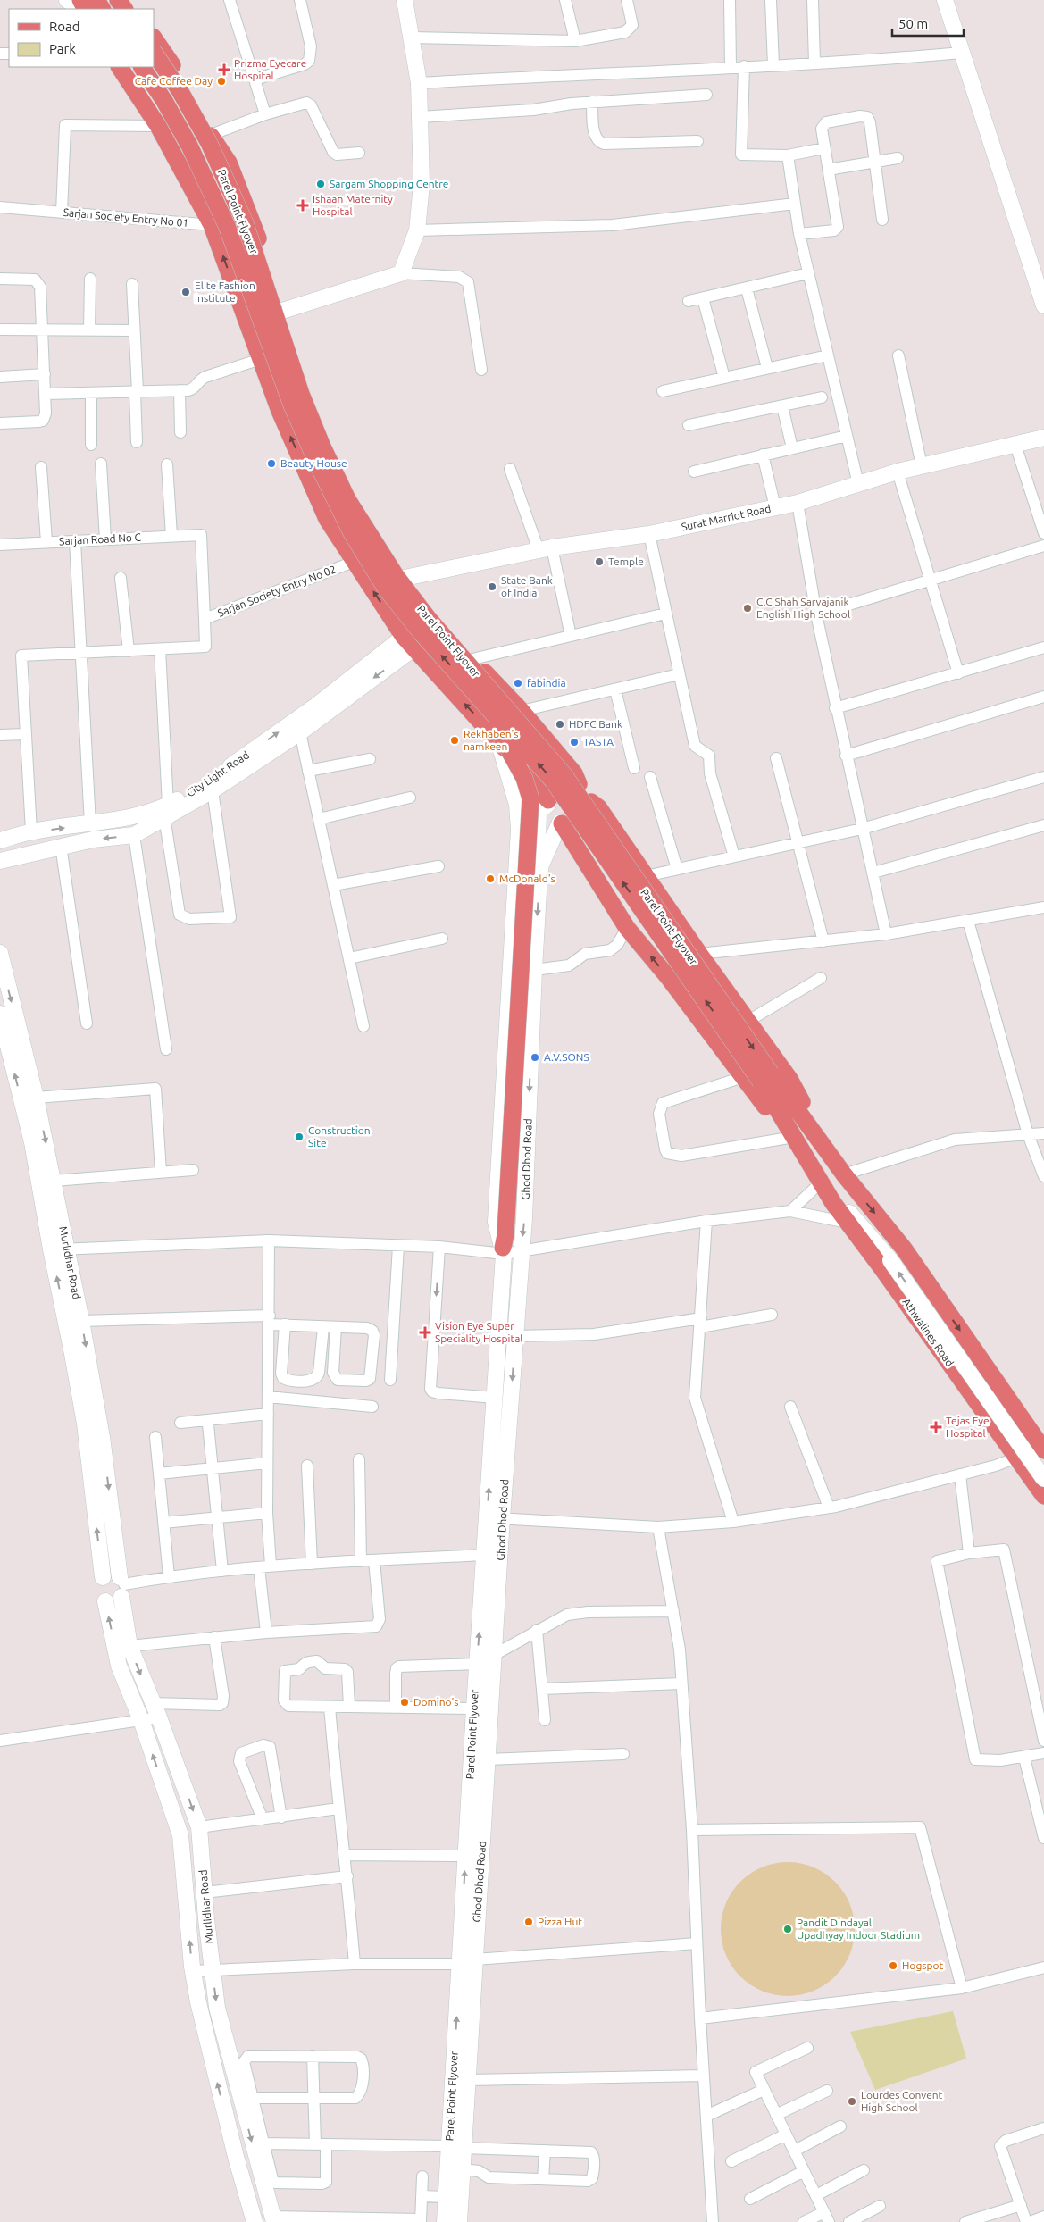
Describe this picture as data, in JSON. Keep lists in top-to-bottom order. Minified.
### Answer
{"streets":{"main road":["Parel Point Flyover","Surat Marriot Road","City Light Road","Ghod Dhod Road","Murlidhar Road","Athwalines Road"],"street":["Sarjan Society Entry No 01","Sarjan Road No C","Sarjan Society Entry No 02"]},"crossings":[["Parel Point Flyover","Ghod Dhod Road"],["Parel Point Flyover","Athwalines Road"],["Sarjan Road No C","Sarjan Society Entry No 02"]],"places":{"health":["Prizma Eyecare Hospital","Ishaan Maternity Hospital","Vision Eye Super Speciality Hospital","Tejas Eye Hospital"],"other":["Cafe Coffee Day","Sargam Shopping Centre","Elite Fashion Institute","Beauty House","Temple","State Bank of India","C.C Shah Sarvajanik English High School","fabindia","HDFC Bank","Rekhaben's namkeen","TASTA","McDonald's","A.V.SONS","Construction Site","Domino's","Pizza Hut","Pandit Dindayal Upadhyay Indoor Stadium","Hogspot","Lourdes Convent High School"]},"legend":["Road","Park"],"scale_bar":"50 m"}
